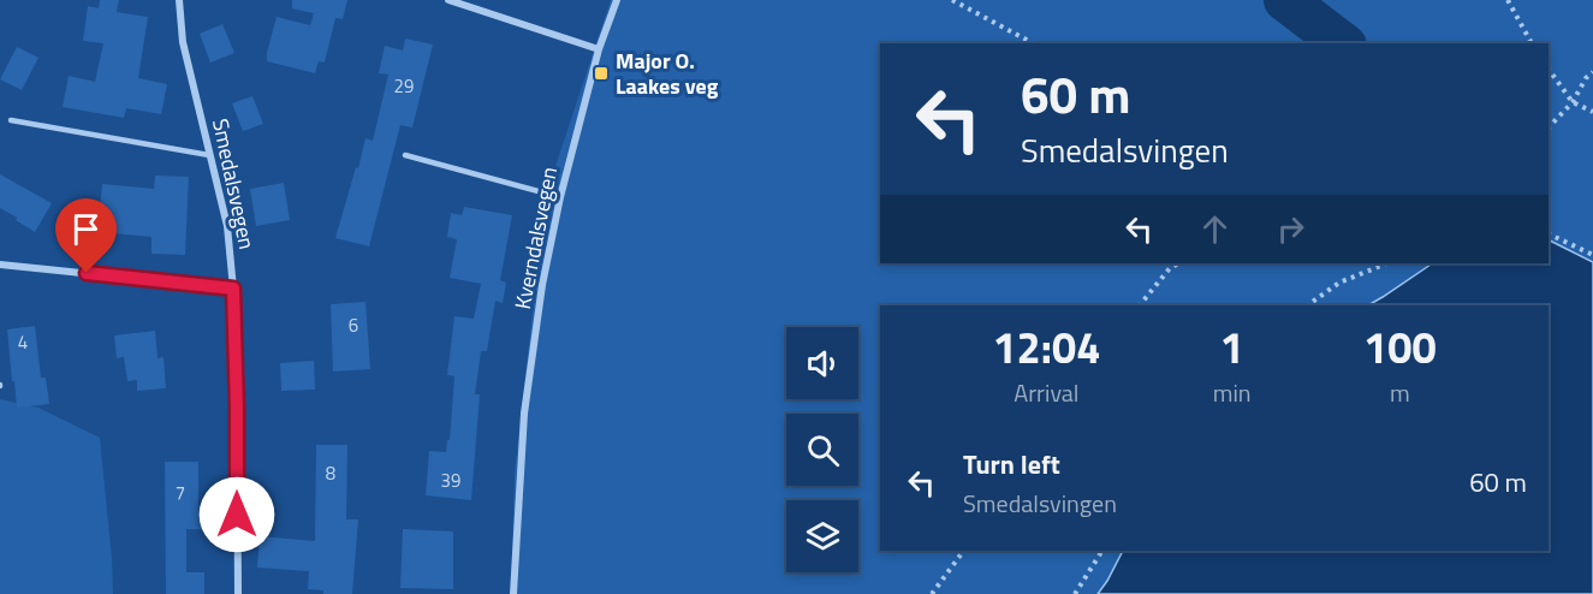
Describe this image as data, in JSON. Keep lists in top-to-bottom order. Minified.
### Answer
{"streets":{"street":["Smedalsvegen","Kverndalsvegen"]},"places":{"transit":["Major O. Laakes veg"]},"house_numbers":["29","6","4","8","39","7"],"page":{"turn":["60 m","Smedalsvingen"],"eta":["12:04","Arrival","1","min","100","m"],"list":[{"name":"Turn left","note":"Smedalsvingen","value":"60 m"}]}}
